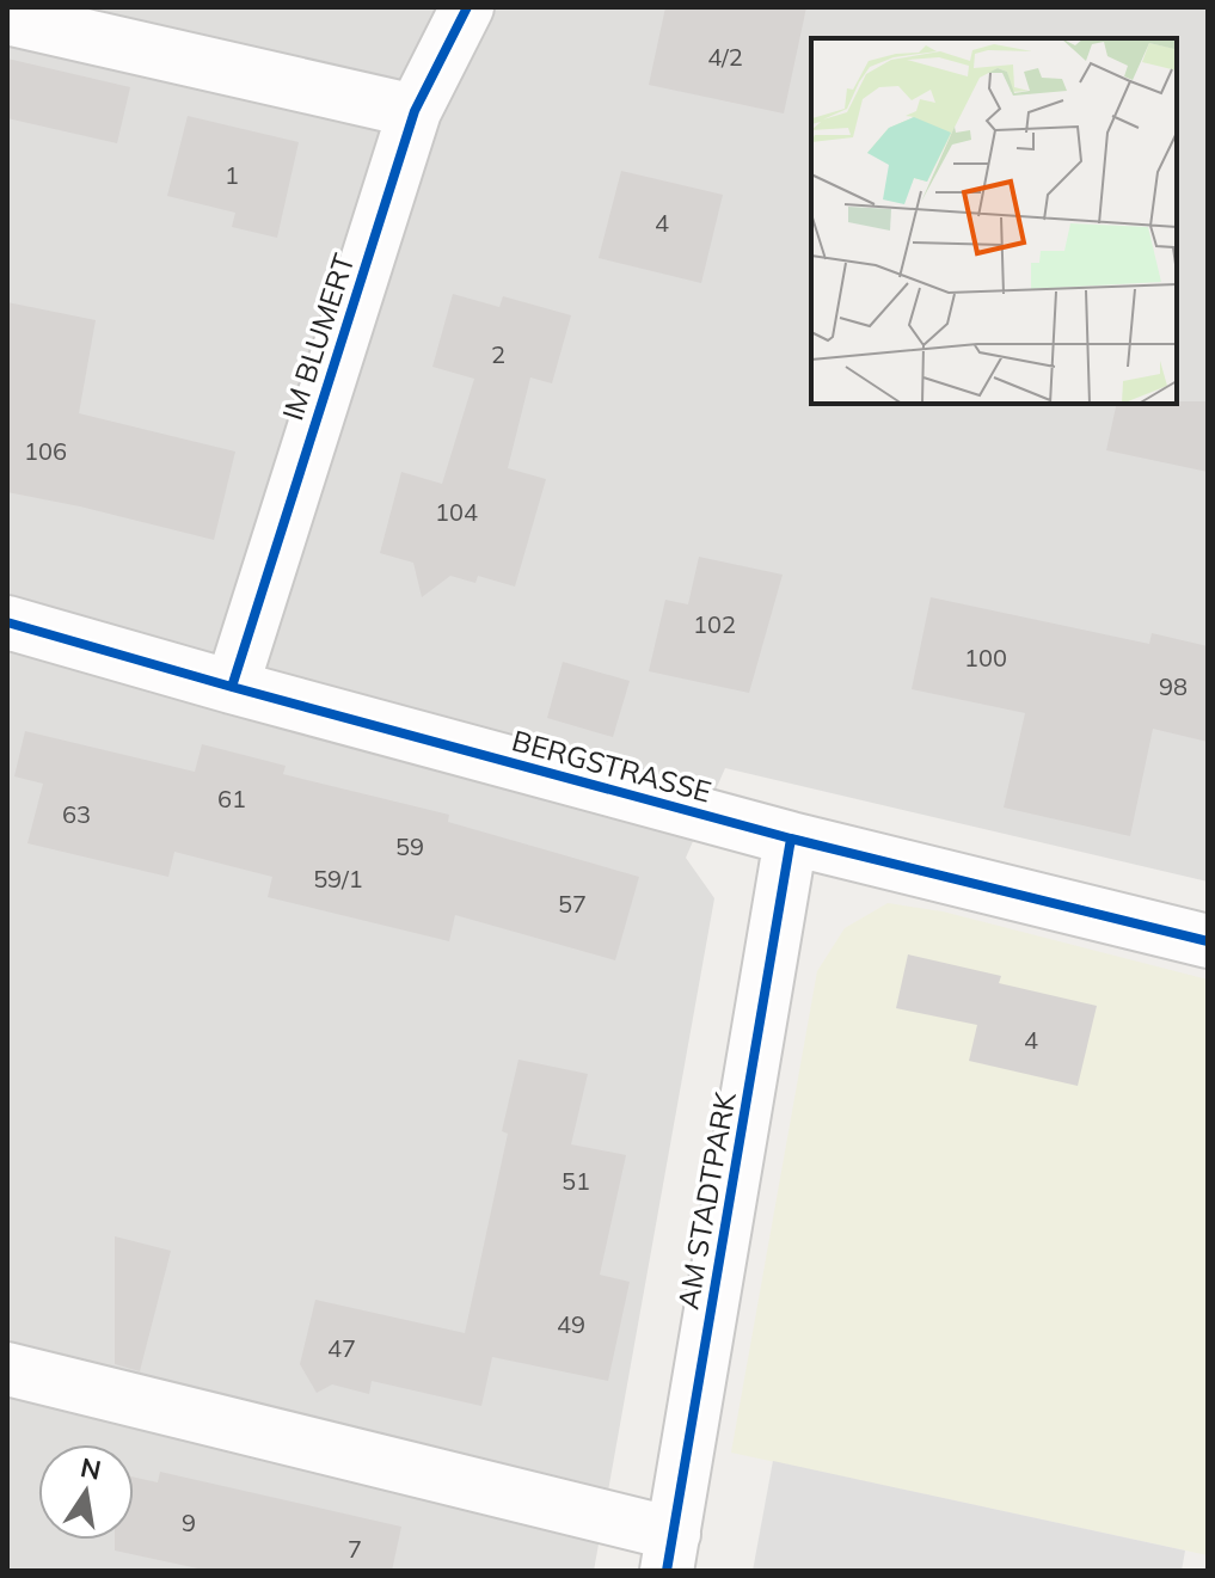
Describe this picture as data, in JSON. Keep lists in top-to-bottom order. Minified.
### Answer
{"streets":{"street":["IM BLUMERT","BERGSTRASSE","AM STADTPARK"]},"crossings":[["IM BLUMERT","BERGSTRASSE"],["BERGSTRASSE","AM STADTPARK"]],"house_numbers":["4/2","1","4","2","106","104","102","100","98","61","63","59","59/1","57","4","51","49","47","9","7"],"north":"top"}
